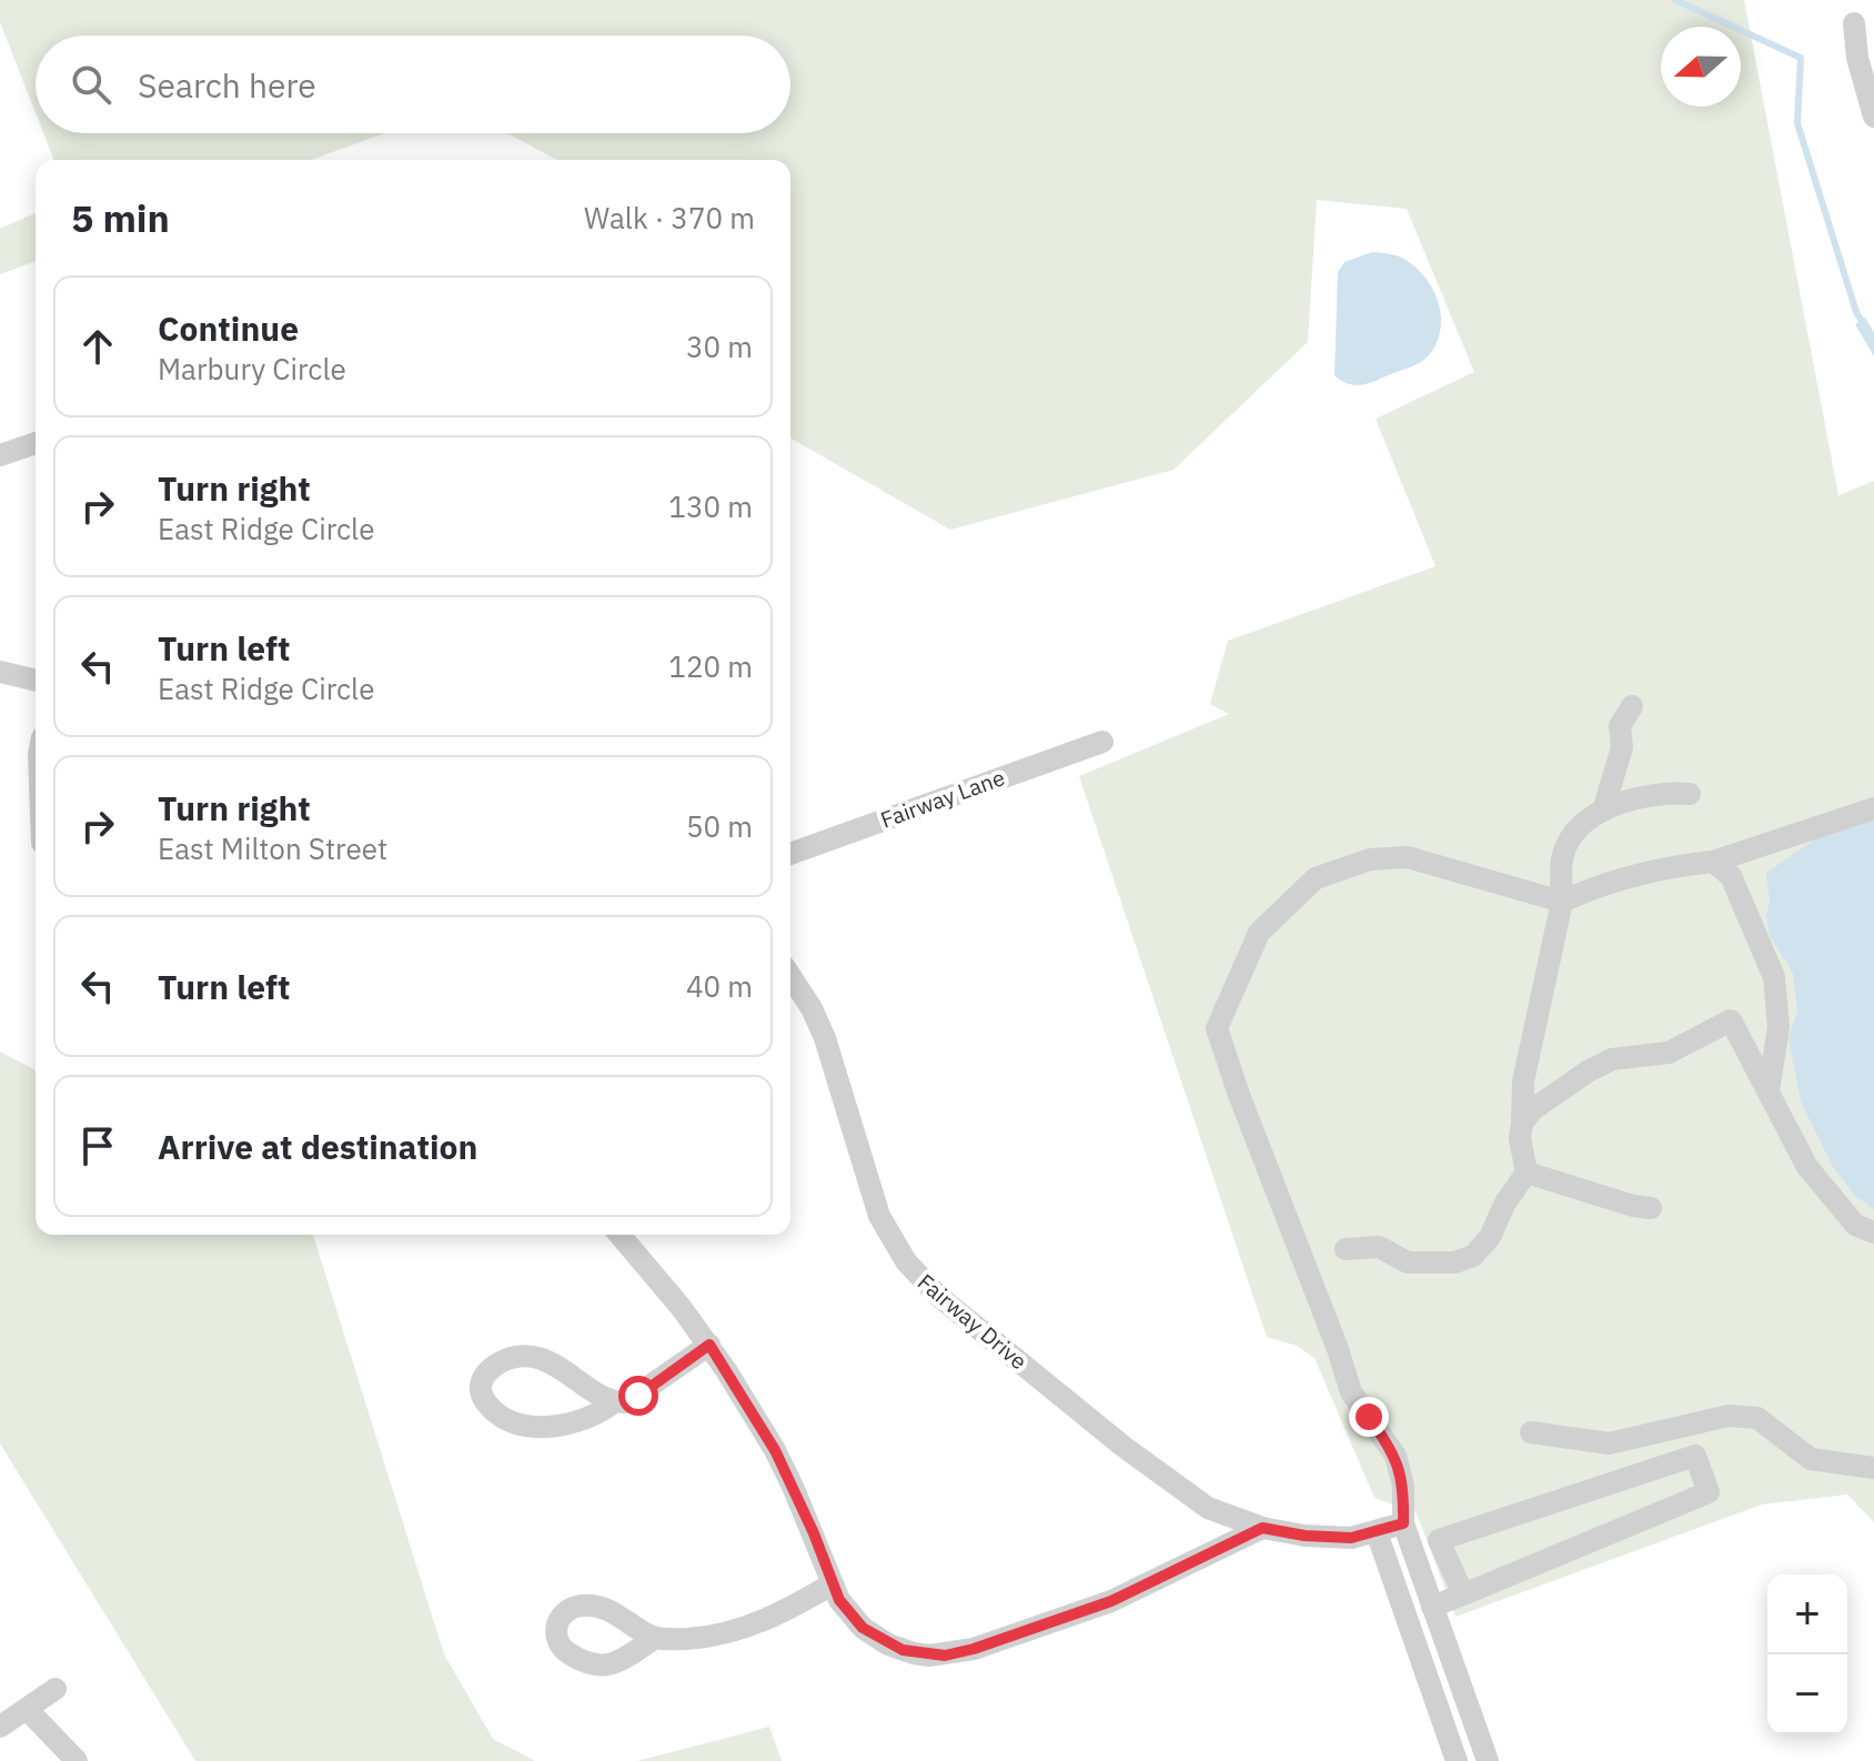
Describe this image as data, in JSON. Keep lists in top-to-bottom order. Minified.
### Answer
{"streets":{"street":["Fairway Lane","Fairway Drive"]},"north":"left","page":{"search":"Search here","heading":["5 min","Walk · 370 m"],"list":[["Continue","Marbury Circle","30 m"],["Turn right","East Ridge Circle","130 m"],["Turn left","East Ridge Circle","120 m"],["Turn right","East Milton Street","50 m"],["Turn left","40 m"],"Arrive at destination"],"map_buttons":["+","−"]}}
